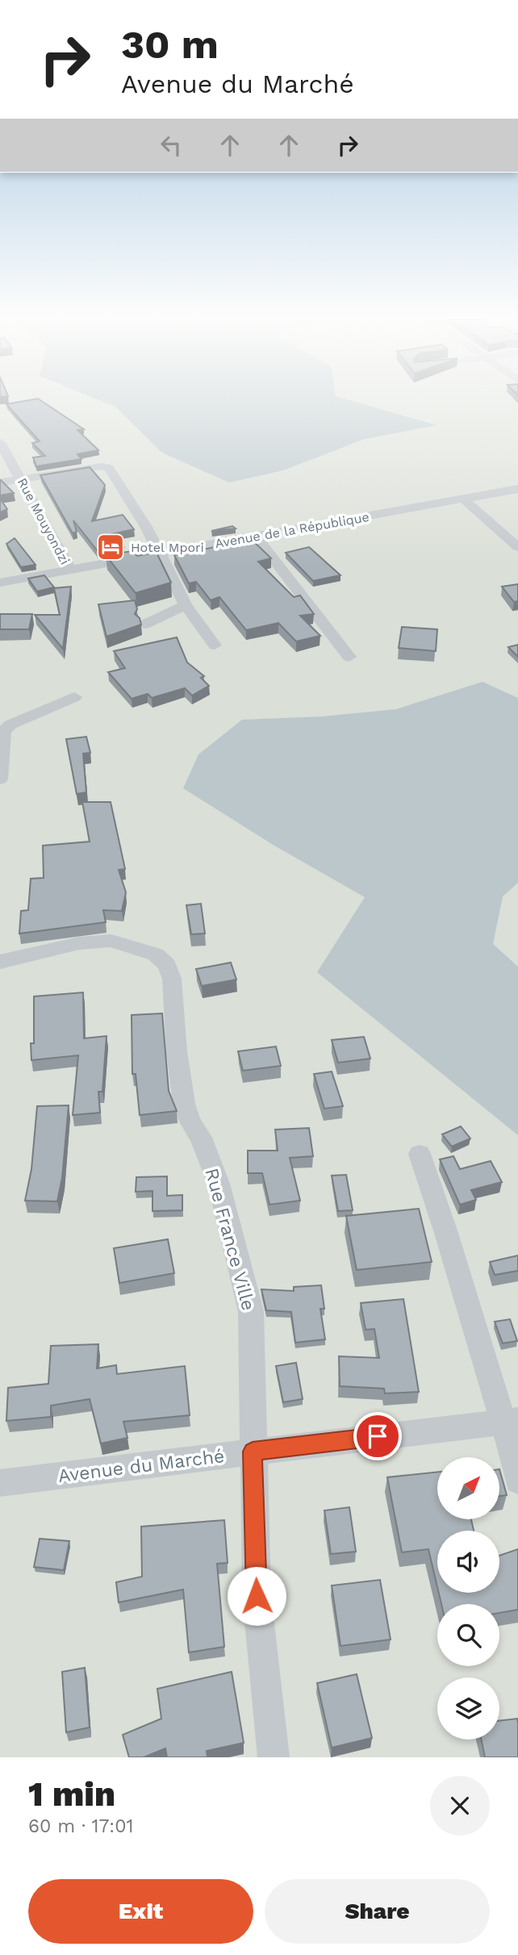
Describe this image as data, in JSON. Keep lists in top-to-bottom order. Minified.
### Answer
{"streets":{"street":["Rue Mouyondzi","Avenue de la République","Rue France Ville","Avenue du Marché"]},"crossings":[["Rue Mouyondzi","Avenue de la République"],["Rue France Ville","Avenue du Marché"]],"places":{"hotel":["Hotel Mpori"]},"north":"top right","page":{"turn":["30 m","Avenue du Marché"],"heading":["1 min","60 m · 17:01"],"buttons":["Exit","Share"]}}
